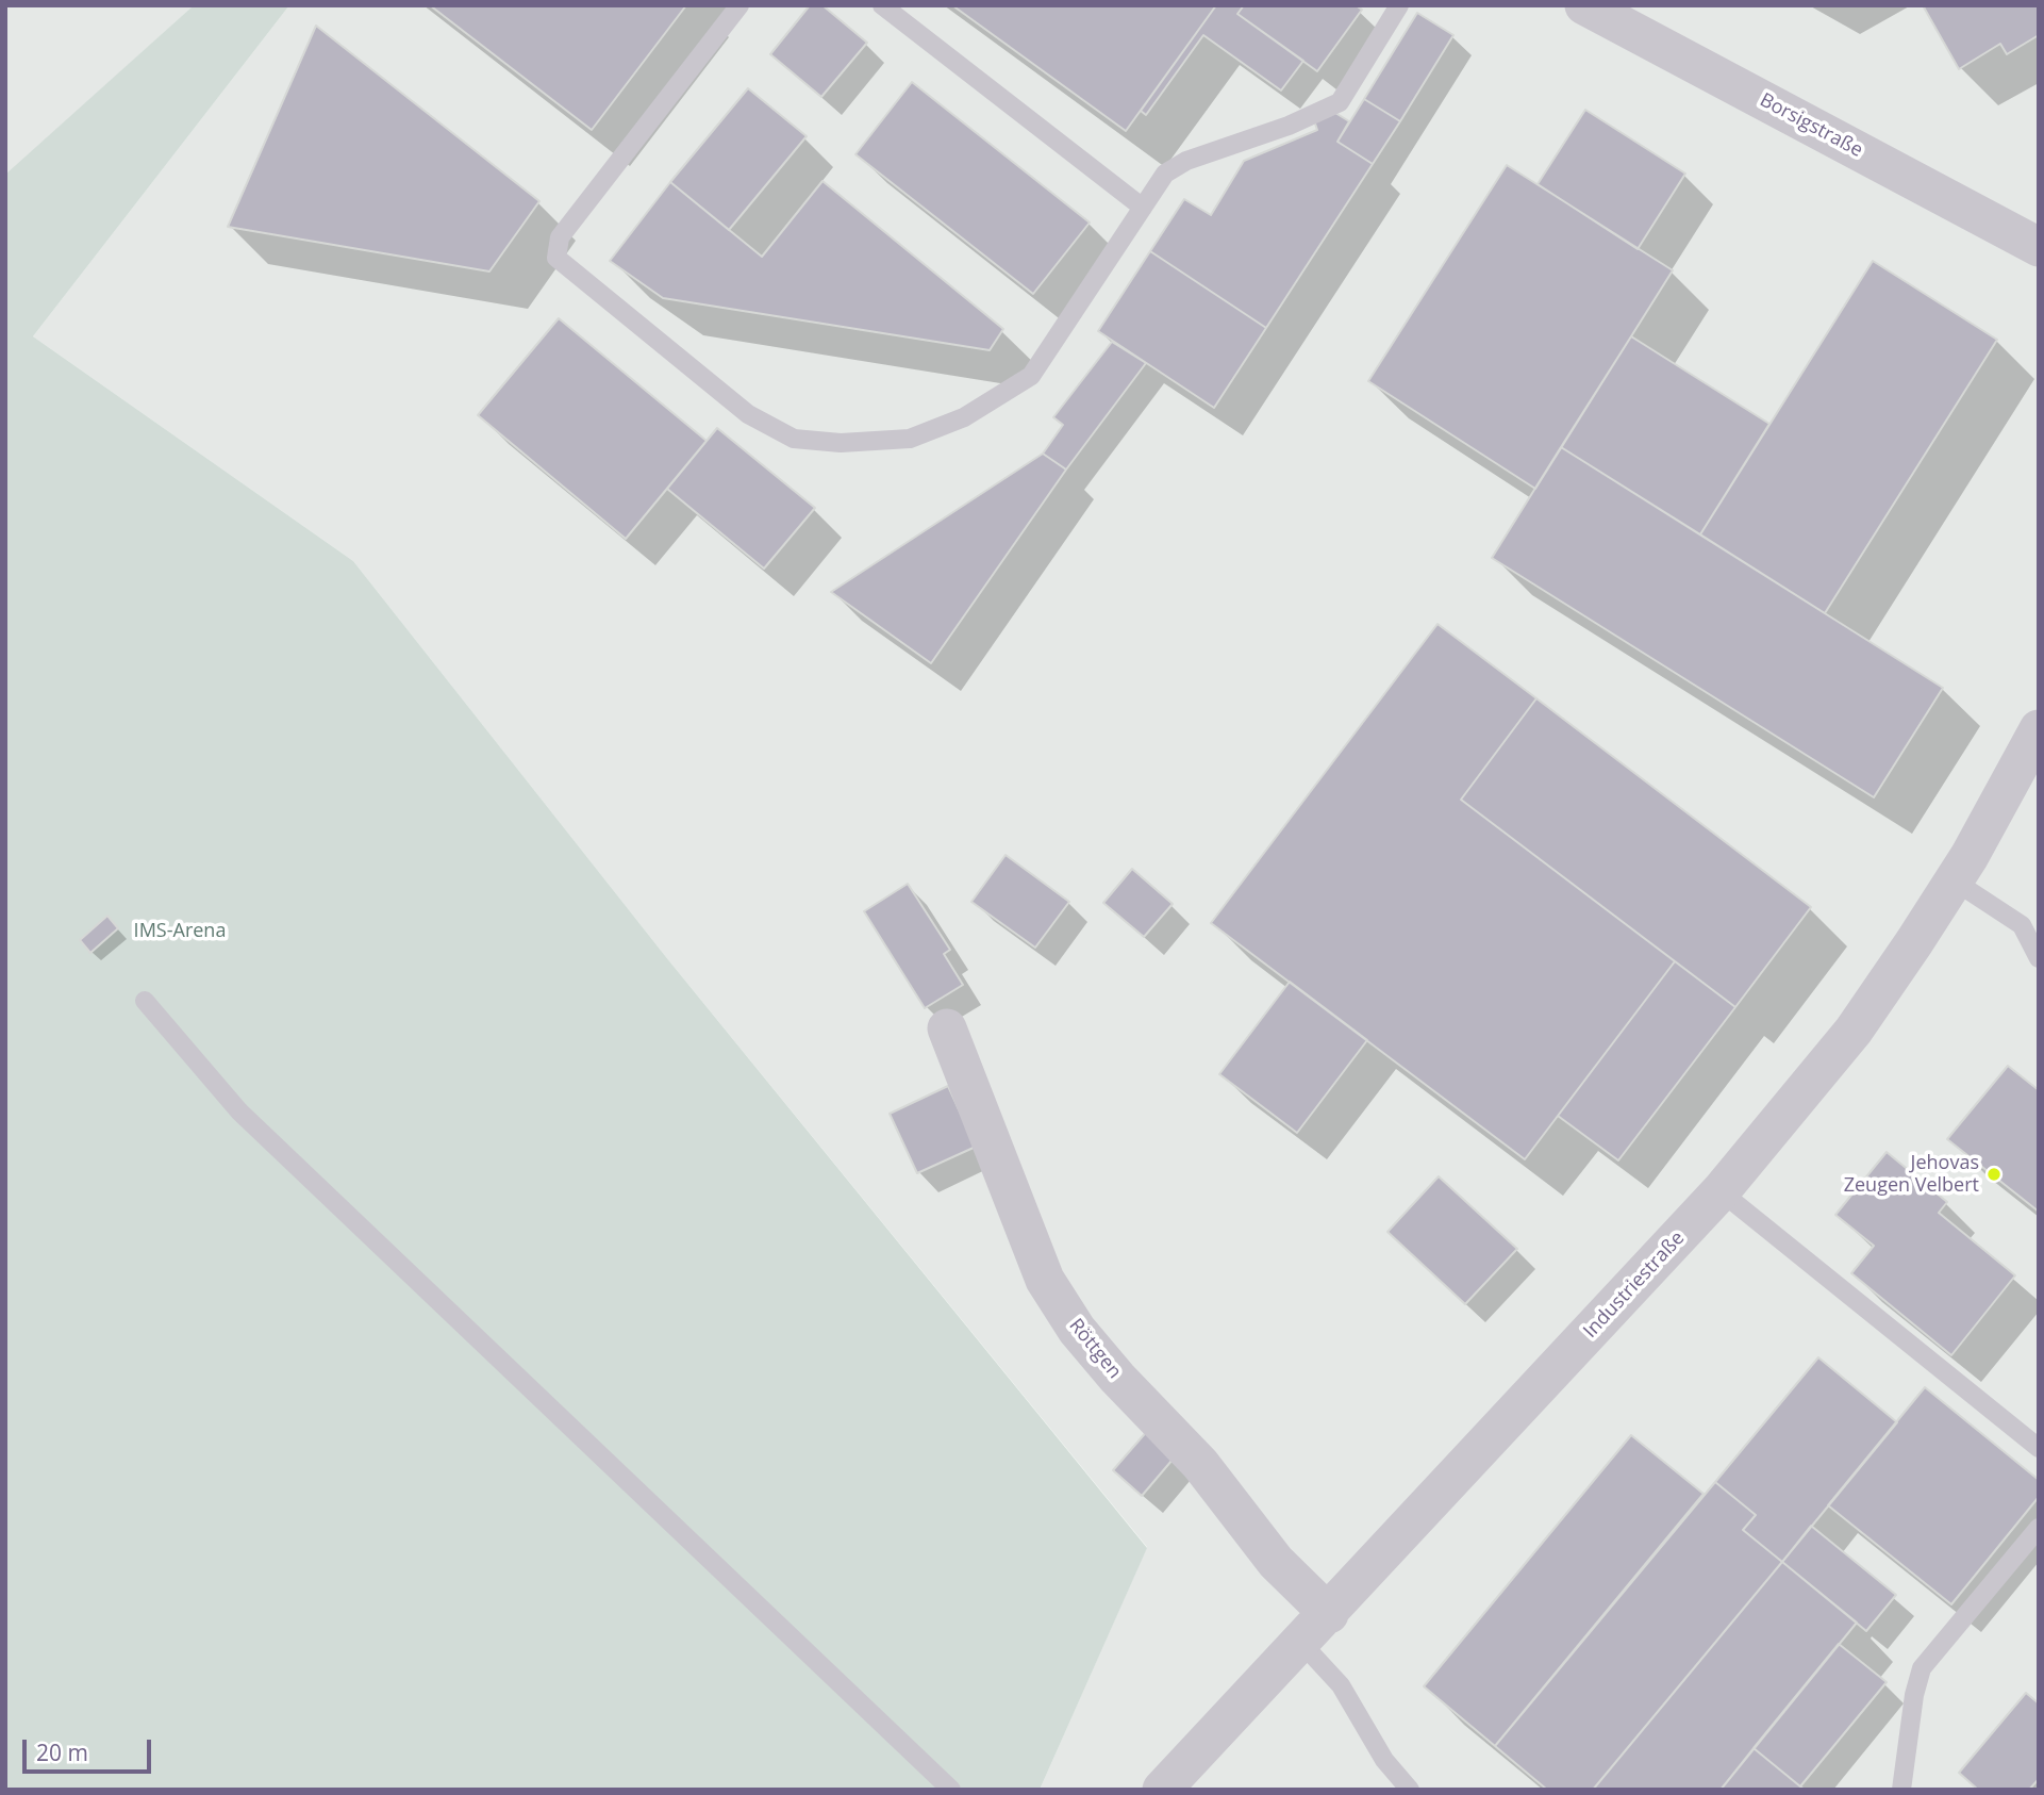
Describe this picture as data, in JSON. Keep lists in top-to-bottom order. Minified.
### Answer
{"streets":{"street":["Borsigstraße","Industriestraße","Röttgen"]},"crossings":[["Industriestraße","Röttgen"]],"parks":["IMS-Arena"],"places":["Jehovas Zeugen Velbert"],"scale_bar":"20 m"}
